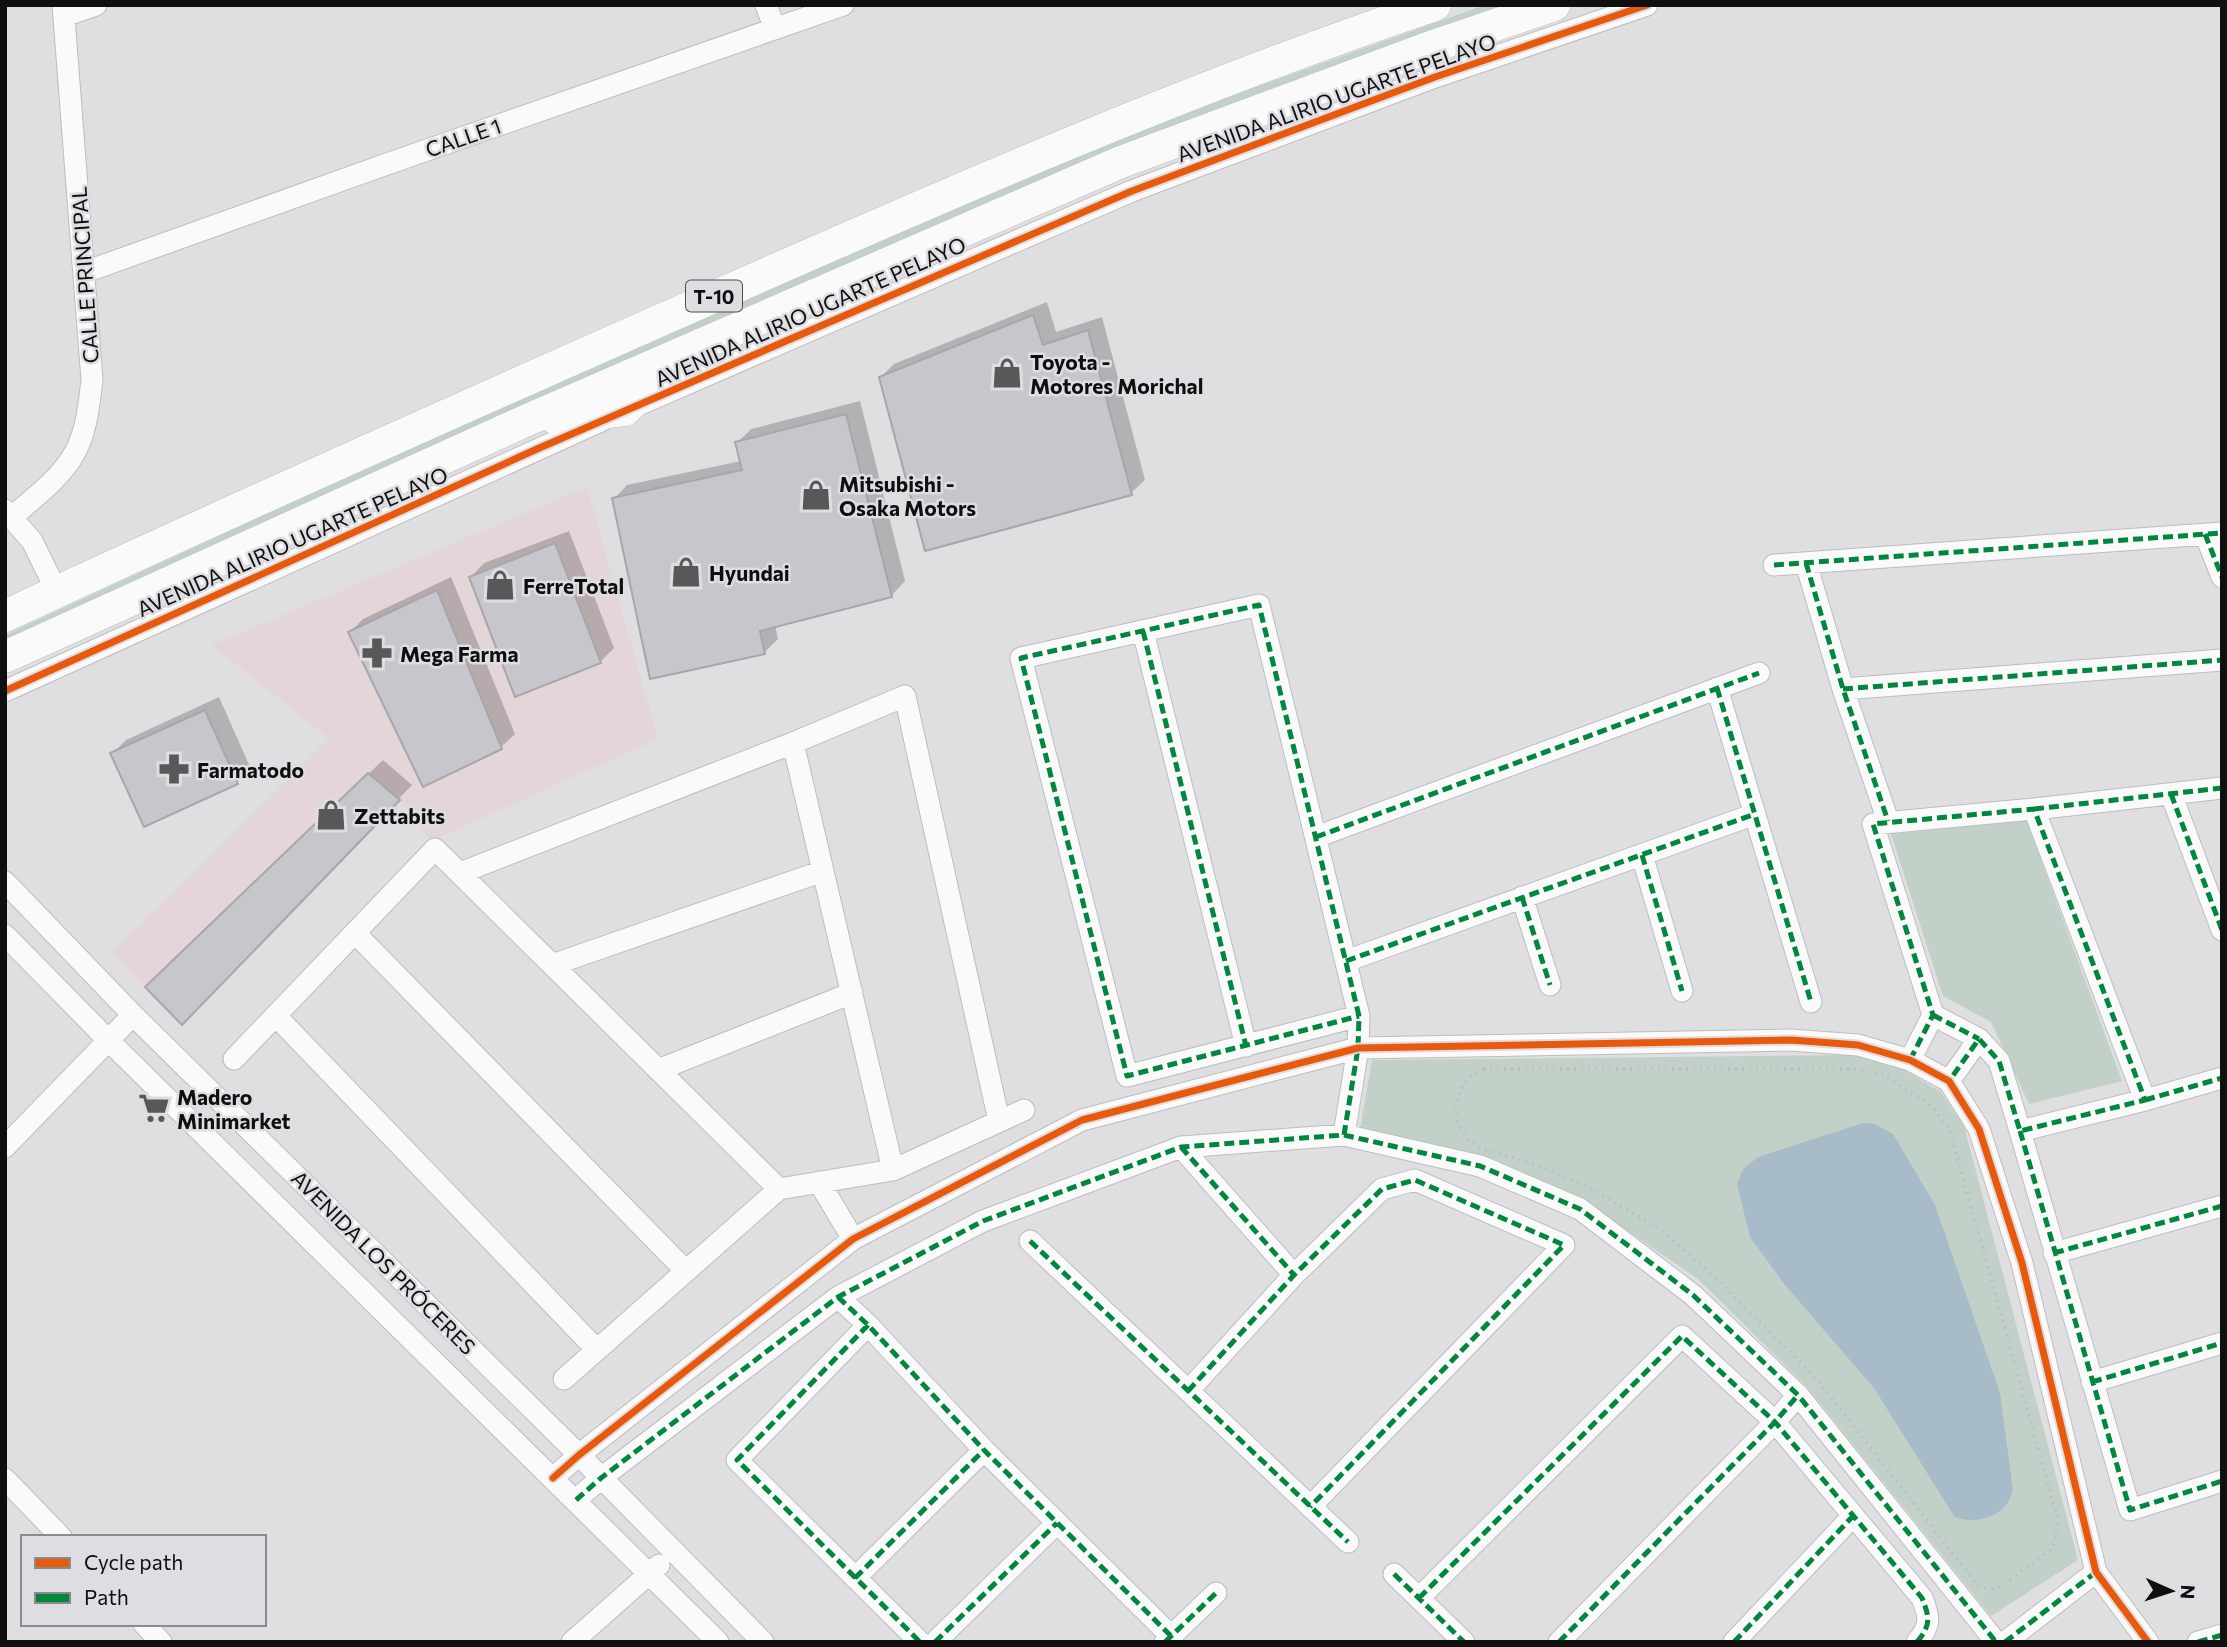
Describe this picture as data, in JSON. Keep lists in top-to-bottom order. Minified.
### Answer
{"streets":{"highway":["AVENIDA ALIRIO UGARTE PELAYO","T-10"],"street":["CALLE 1","CALLE PRINCIPAL","AVENIDA LOS PRÓCERES"]},"crossings":[["CALLE 1","CALLE PRINCIPAL"]],"places":{"shop":["Toyota - Motores Morichal","Mitsubishi - Osaka Motors","Hyundai","FerreTotal","Zettabits"],"pharmacy":["Mega Farma","Farmatodo"],"supermarket":["Madero Minimarket"]},"legend":["Cycle path","Path"],"north":"right"}
